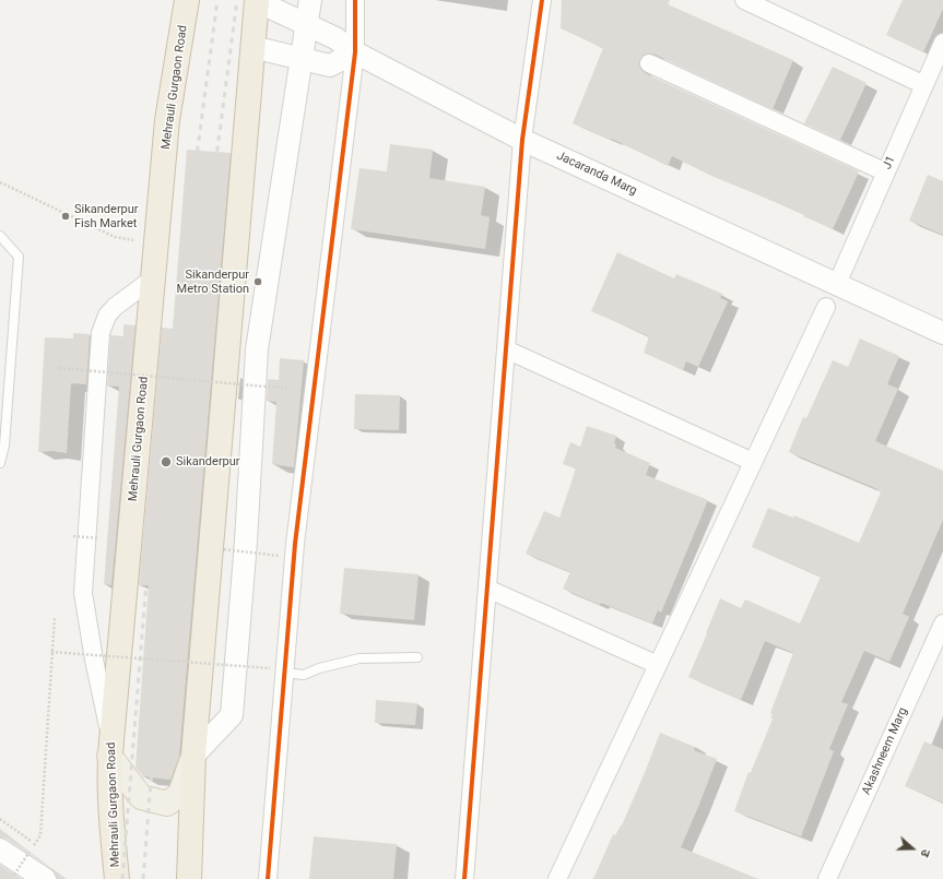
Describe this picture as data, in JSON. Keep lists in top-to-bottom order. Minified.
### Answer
{"streets":{"highway":["Mehrauli Gurgaon Road"],"street":["J1","Jacaranda Marg","Akashneem Marg"]},"crossings":[["J1","Jacaranda Marg"]],"places":["Sikanderpur Fish Market","Sikanderpur Metro Station","Sikanderpur"],"north":"right"}
